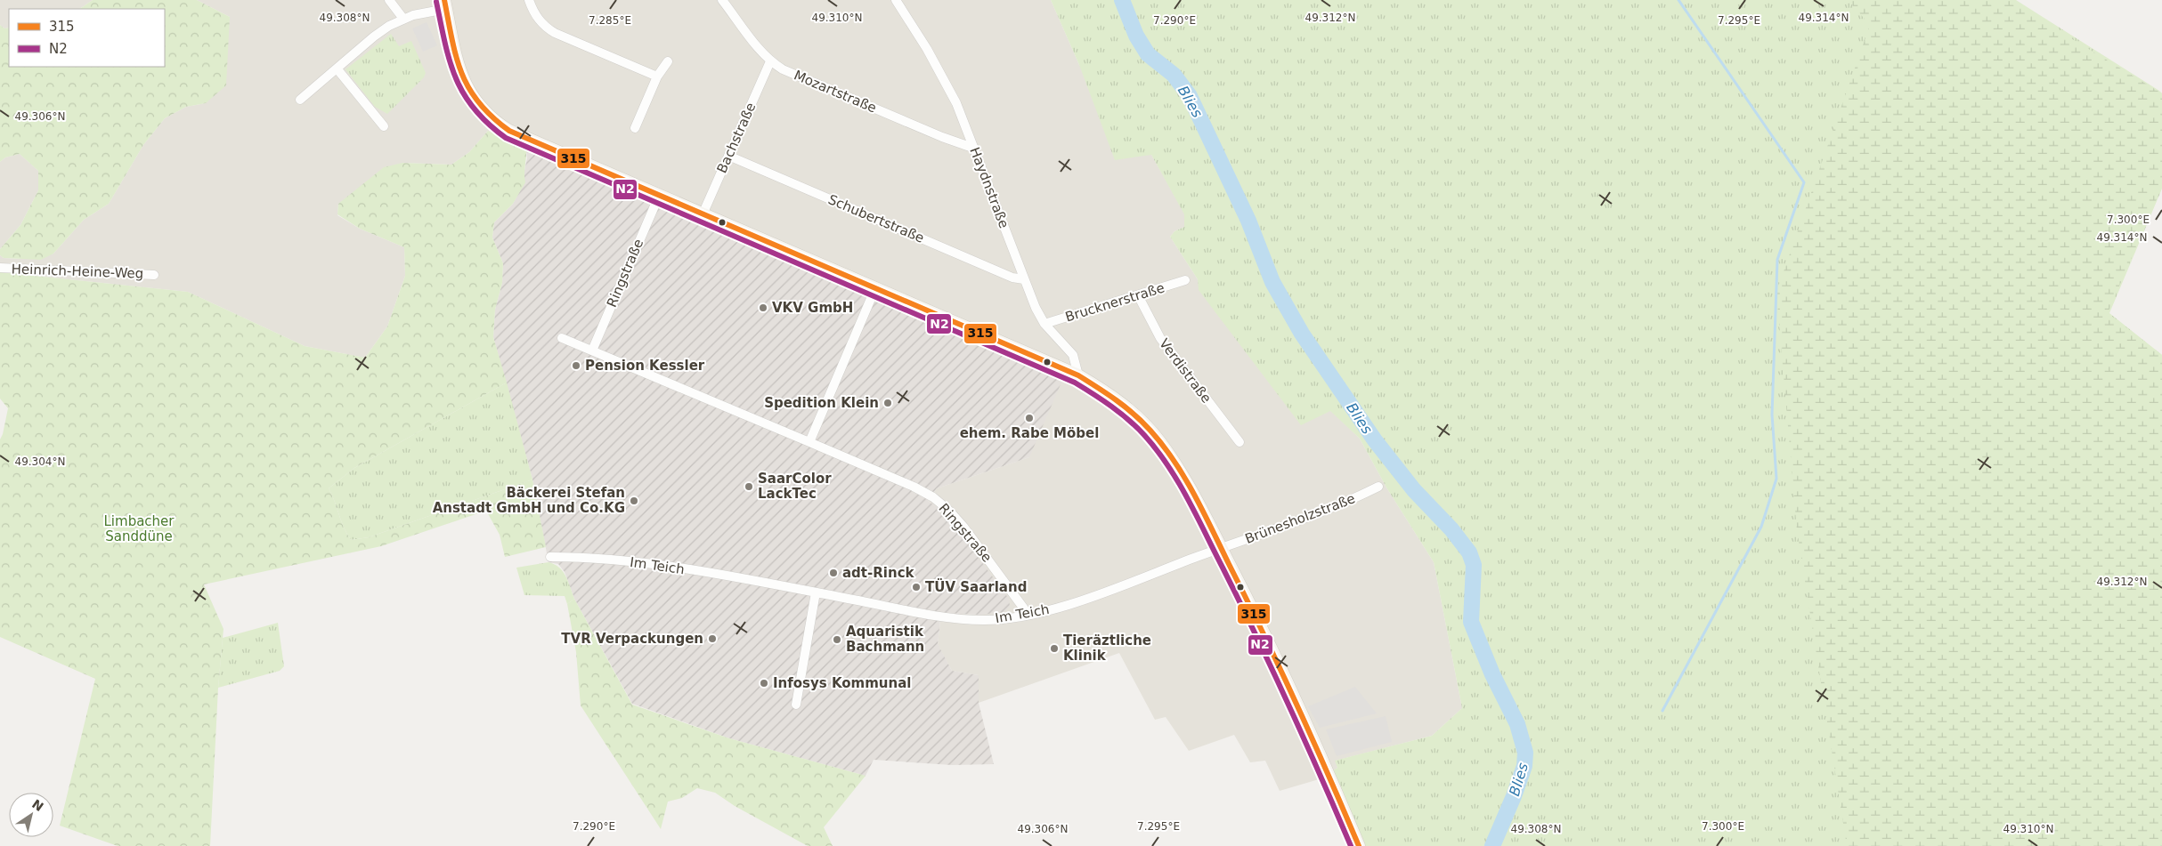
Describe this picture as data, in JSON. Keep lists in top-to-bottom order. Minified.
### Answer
{"streets":{"street":["Mozartstraße","Bachstraße","Haydnstraße","Schubertstraße","Heinrich-Heine-Weg","Ringstraße","Brucknerstraße","Verdistraße","Brünesholzstraße","Im Teich"]},"crossings":[["Mozartstraße","Bachstraße"],["Mozartstraße","Haydnstraße"],["Bachstraße","Schubertstraße"],["Haydnstraße","Schubertstraße"],["Haydnstraße","Brucknerstraße"],["Ringstraße","Im Teich"],["Brucknerstraße","Verdistraße"],["Brünesholzstraße","Im Teich"]],"water":["Blies"],"parks":["Limbacher Sanddüne"],"places":["VKV GmbH","Pension Kessler","Spedition Klein","ehem. Rabe Möbel","SaarColor LackTec","Bäckerei Stefan Anstadt GmbH und Co.KG","adt-Rinck","TÜV Saarland","TVR Verpackungen","Aquaristik Bachmann","Tieräztliche Klinik","Infosys Kommunal"],"lines":["transit line 315","transit line N2"],"legend":["315","N2"],"north":"top right","coordinates":["49.308°N","49.310°N","49.312°N","49.314°N","7.285°E","7.290°E","7.295°E","49.306°N","7.300°E","49.304°N"]}
